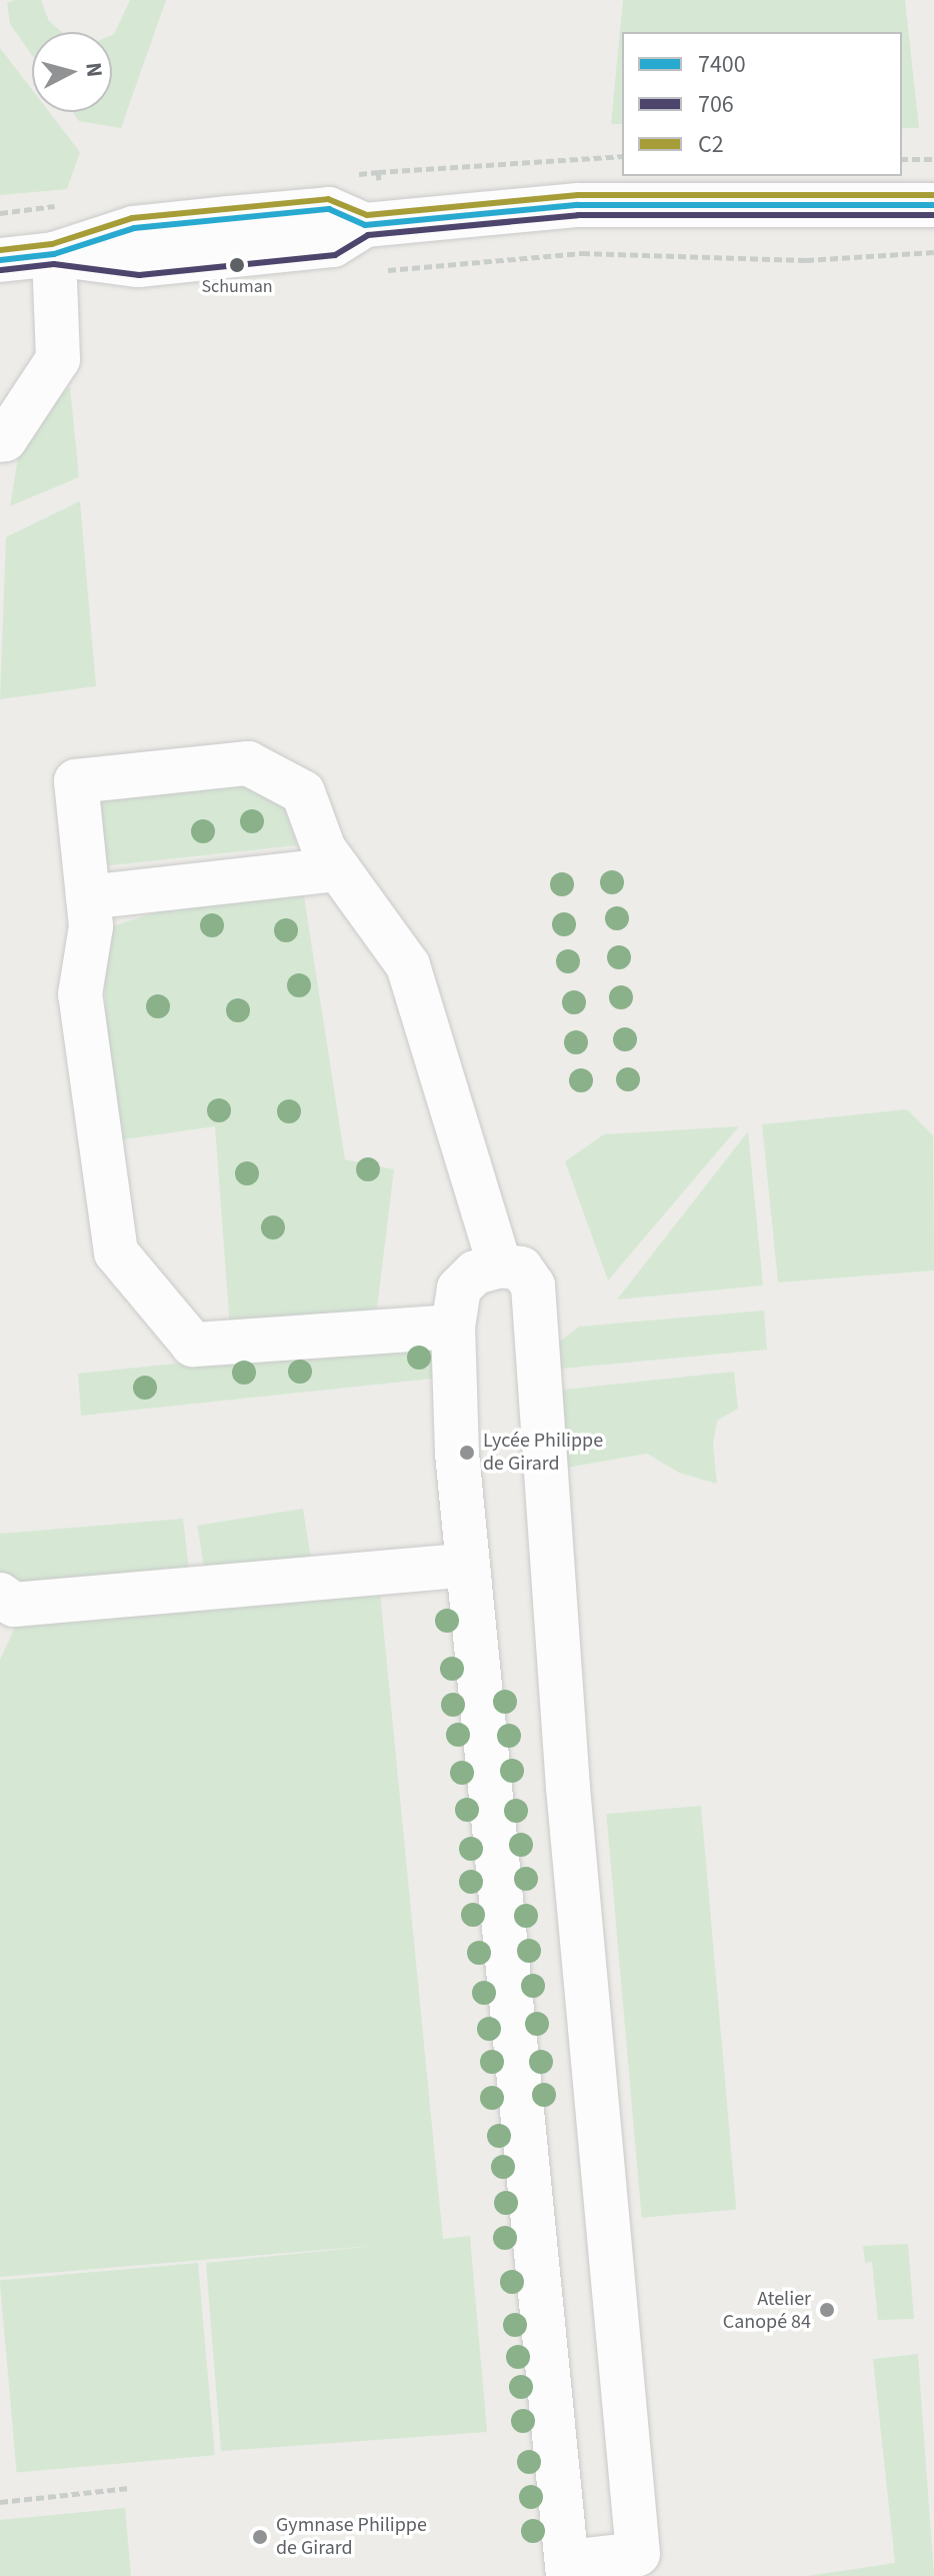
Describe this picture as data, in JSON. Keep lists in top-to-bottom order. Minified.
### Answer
{"places":["Schuman","Lycée Philippe de Girard","Atelier Canopé 84","Gymnase Philippe de Girard"],"lines":["transit line C2","transit line 7400","transit line 706"],"legend":["7400","706","C2"],"north":"right"}
